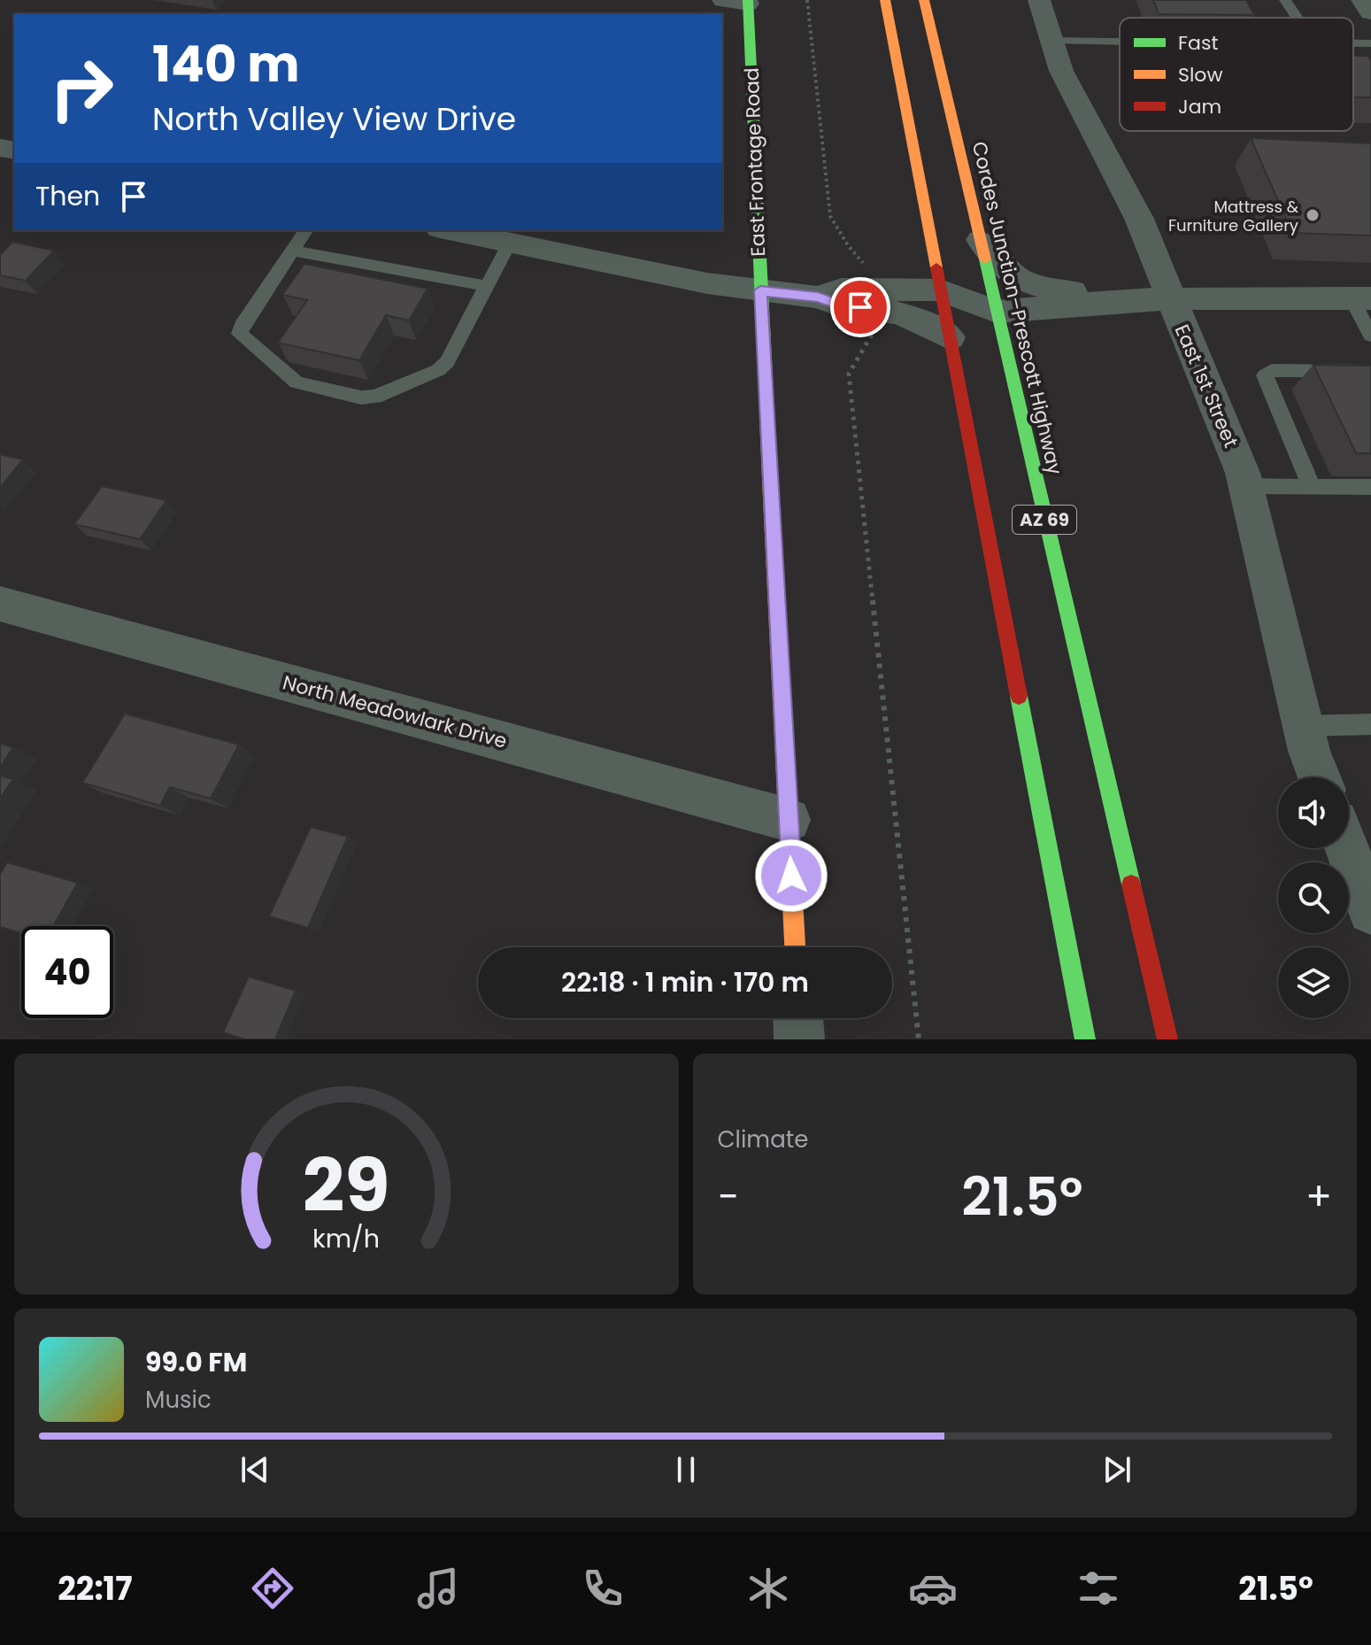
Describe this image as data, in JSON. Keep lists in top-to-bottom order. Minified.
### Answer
{"streets":{"main road":["East Frontage Road","Cordes Junction–Prescott Highway","AZ 69"],"street":["East 1st Street","North Meadowlark Drive"]},"crossings":[["East Frontage Road","North Meadowlark Drive"]],"places":["Mattress & Furniture Gallery"],"legend":["Fast","Slow","Jam"],"page":{"turn":["140 m","North Valley View Drive"],"then":"Then","limit":"40","trip":"22:18 · 1 min · 170 m","tile":"Climate","heat":["−","21.5°","+"],"song":["99.0 FM","Music"],"tabs":["22:17","21.5°"],"gauge":["29","km/h"]}}
